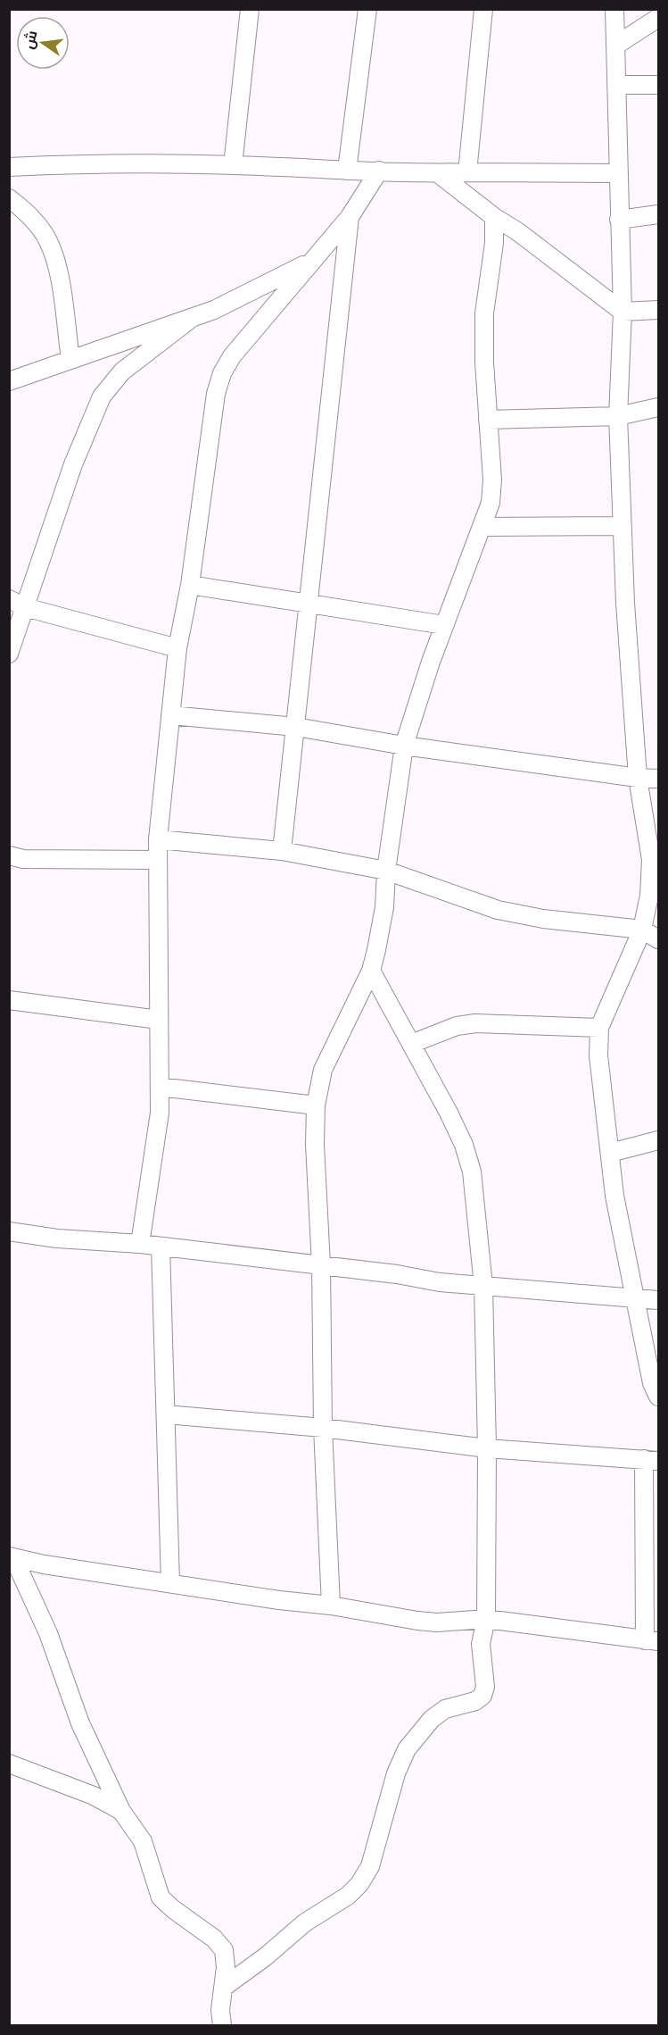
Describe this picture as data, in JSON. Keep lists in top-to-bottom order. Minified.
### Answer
{"north":"left"}
